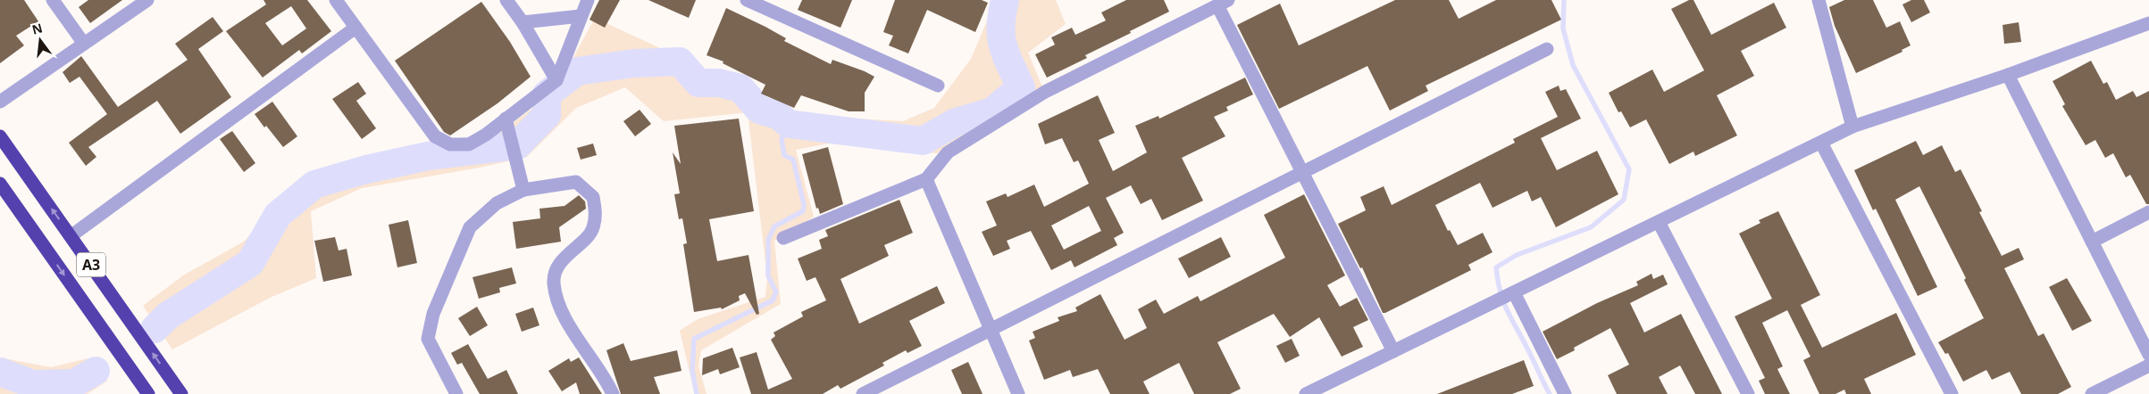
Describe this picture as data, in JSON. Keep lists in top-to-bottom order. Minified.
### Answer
{"streets":{"highway":["A3"]},"north":"top"}
